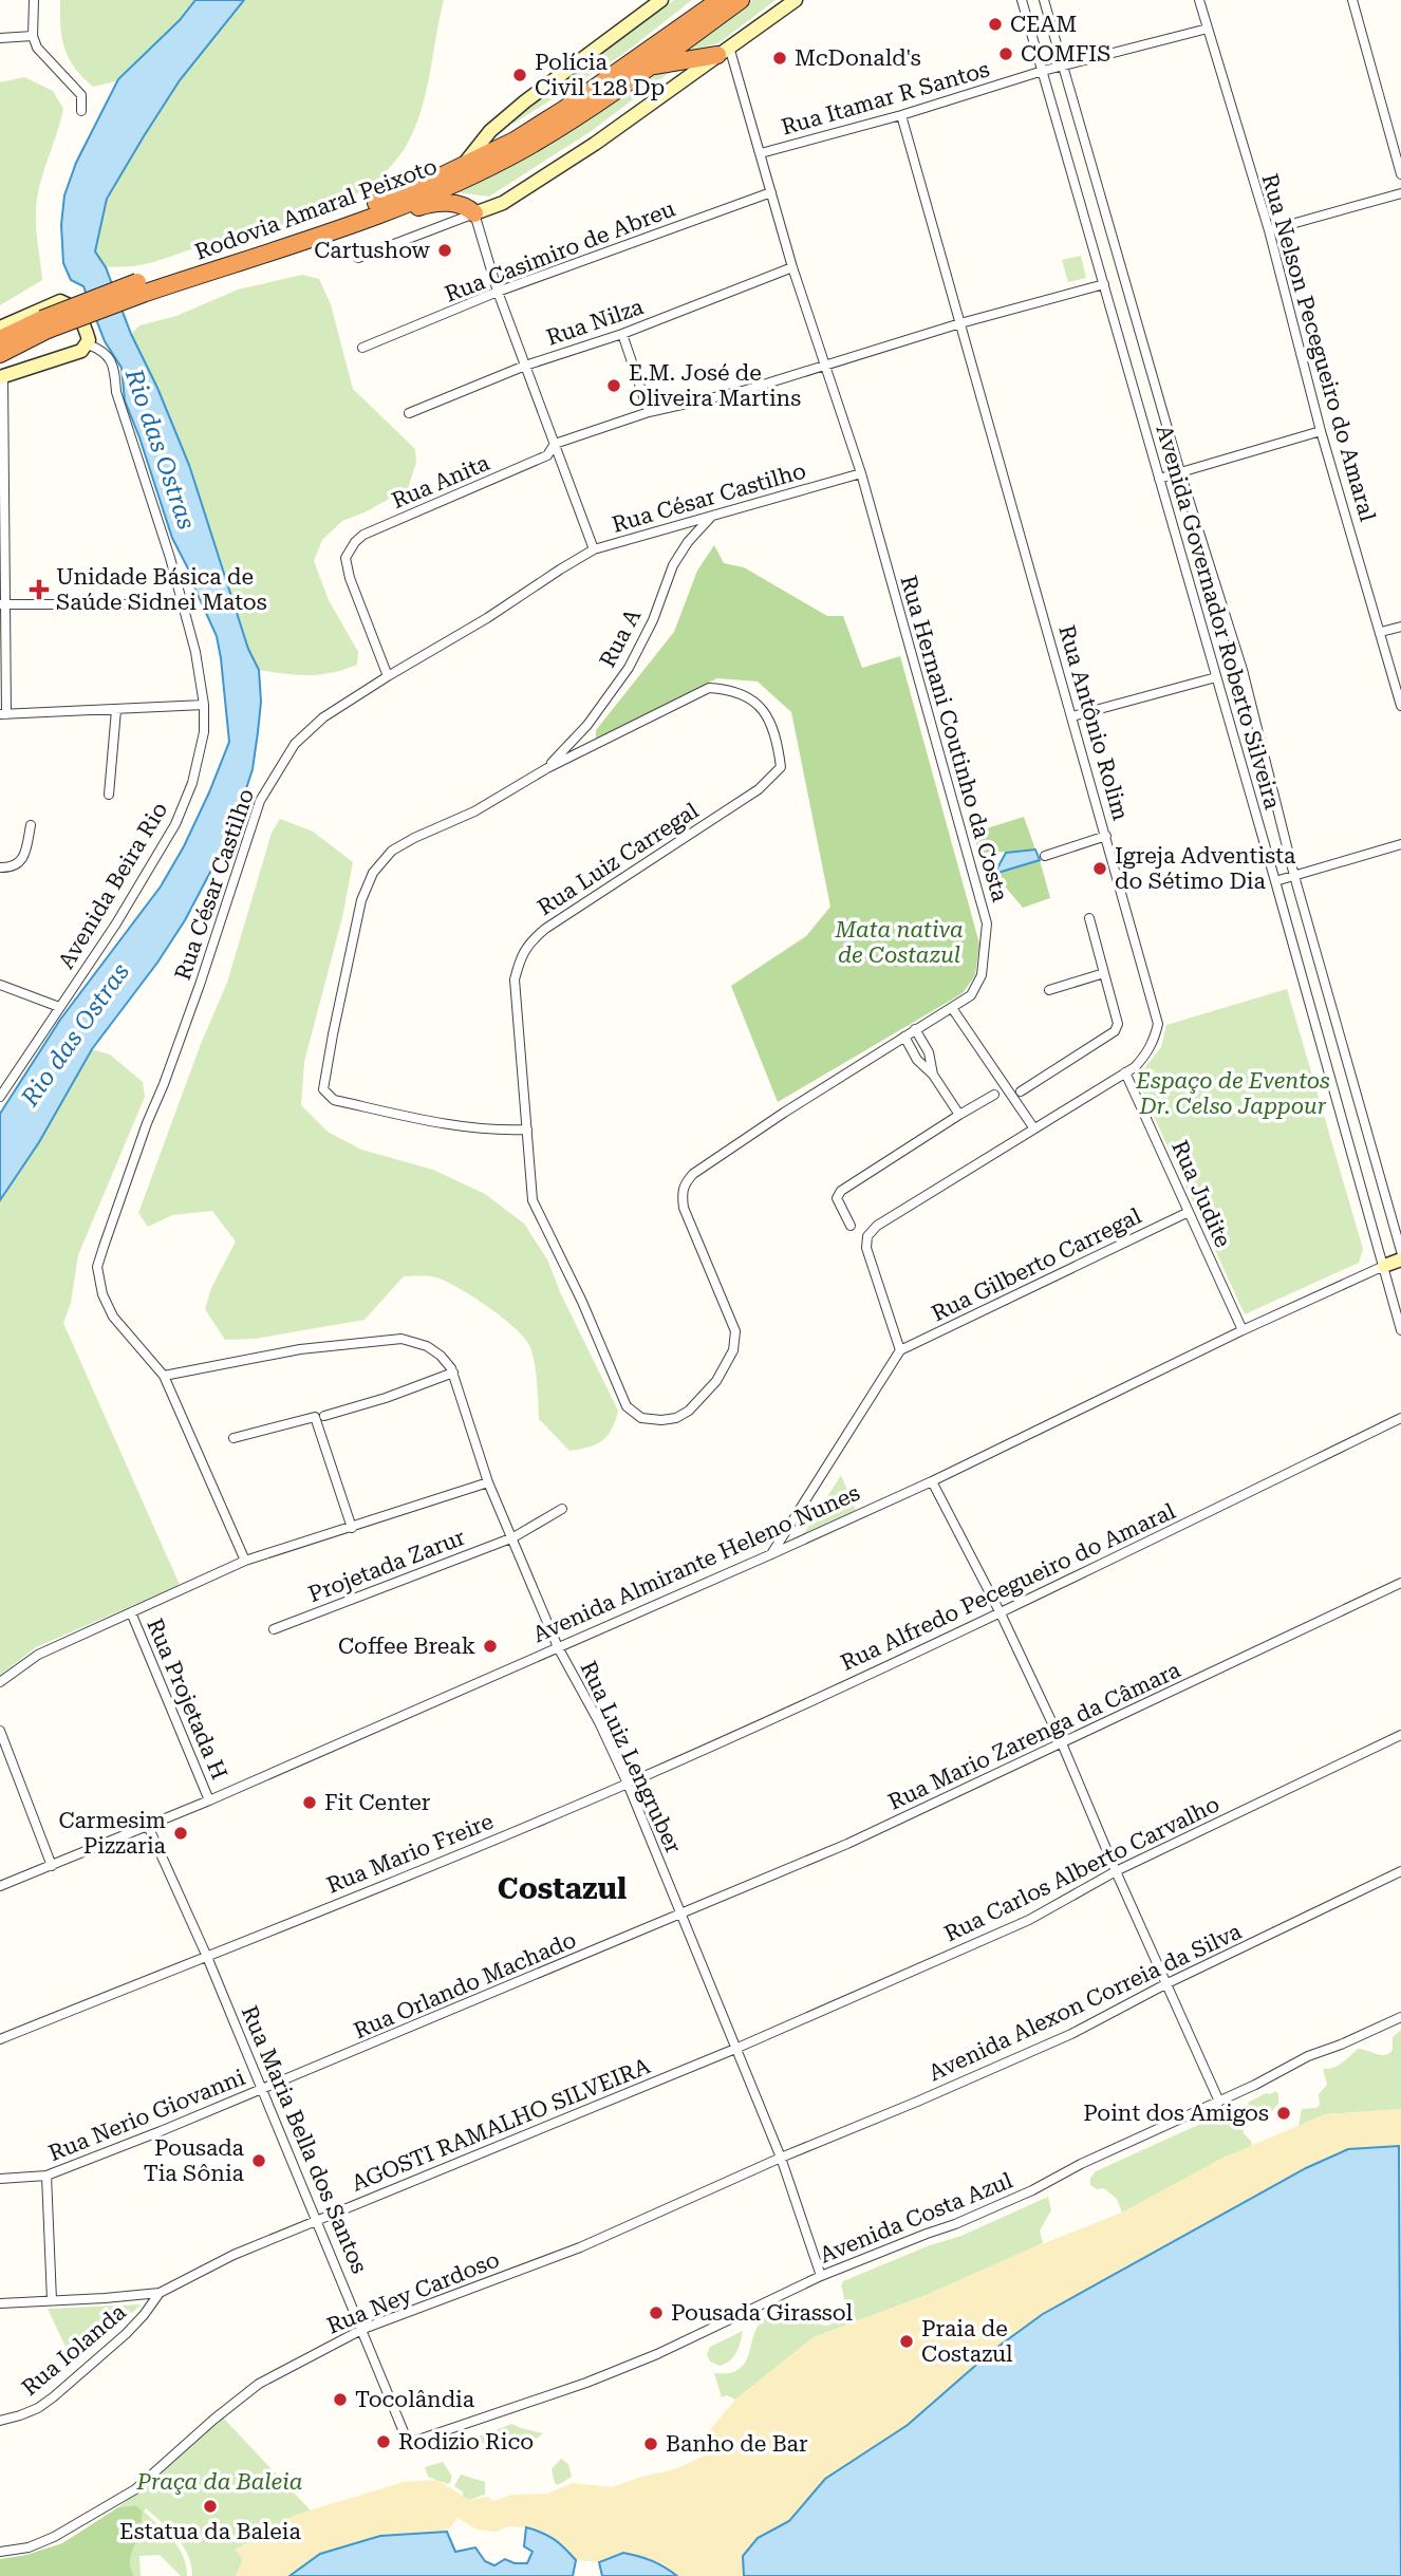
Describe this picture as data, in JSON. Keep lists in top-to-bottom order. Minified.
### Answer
{"streets":{"highway":["Rodovia Amaral Peixoto"],"main road":["Avenida Almirante Heleno Nunes"],"street":["Rua Itamar R Santos","Rua Casimiro de Abreu","Rua Nilza","Rua Nelson Pecegueiro do Amaral","Rua Anita","Rua César Castilho","Avenida Governador Roberto Silveira","Rua A","Rua Antônio Rolim","Rua Hernani Coutinho da Costa","Rua Luiz Carregal","Avenida Beira Rio","Rua Judite","Rua Gilberto Carregal","Projetada Zarur","Rua Alfredo Pecegueiro do Amaral","Rua Projetada H","Rua Mario Zarenga da Câmara","Rua Luiz Lengruber","Rua Mario Freire","Rua Carlos Alberto Carvalho","Rua Orlando Machado","Avenida Alexon Correia da Silva","Rua Nerio Giovanni","AGOSTI RAMALHO SILVEIRA","Rua Maria Bella dos Santos","Avenida Costa Azul","Rua Ney Cardoso","Rua Iolanda"]},"crossings":[["Rua Itamar R Santos","Rua Nelson Pecegueiro do Amaral"],["Rua Itamar R Santos","Avenida Governador Roberto Silveira"],["Rua Itamar R Santos","Rua Antônio Rolim"],["Rua Itamar R Santos","Rua Hernani Coutinho da Costa"],["Rua Casimiro de Abreu","Rua Hernani Coutinho da Costa"],["Rua Nilza","Rua Hernani Coutinho da Costa"],["Rua Anita","Rua César Castilho"],["Rua Anita","Avenida Governador Roberto Silveira"],["Rua Anita","Rua Antônio Rolim"],["Rua Anita","Rua Hernani Coutinho da Costa"],["Rua César Castilho","Rua A"],["Rua César Castilho","Rua Hernani Coutinho da Costa"],["Rua César Castilho","Rua Luiz Lengruber"],["Avenida Governador Roberto Silveira","Avenida Almirante Heleno Nunes"],["Rua A","Rua Luiz Carregal"],["Rua Antônio Rolim","Rua Judite"],["Rua Antônio Rolim","Rua Gilberto Carregal"],["Rua Hernani Coutinho da Costa","Rua Luiz Carregal"],["Rua Judite","Rua Gilberto Carregal"],["Rua Judite","Avenida Almirante Heleno Nunes"],["Avenida Almirante Heleno Nunes","Rua Projetada H"],["Avenida Almirante Heleno Nunes","Rua Luiz Lengruber"],["Avenida Almirante Heleno Nunes","Rua Maria Bella dos Santos"],["Projetada Zarur","Rua Luiz Lengruber"],["Rua Alfredo Pecegueiro do Amaral","Rua Luiz Lengruber"],["Rua Alfredo Pecegueiro do Amaral","Rua Mario Freire"],["Rua Mario Zarenga da Câmara","Rua Luiz Lengruber"],["Rua Mario Zarenga da Câmara","Rua Orlando Machado"],["Rua Luiz Lengruber","Rua Mario Freire"],["Rua Luiz Lengruber","Rua Carlos Alberto Carvalho"],["Rua Luiz Lengruber","Rua Orlando Machado"],["Rua Luiz Lengruber","Avenida Alexon Correia da Silva"],["Rua Luiz Lengruber","AGOSTI RAMALHO SILVEIRA"],["Rua Luiz Lengruber","Avenida Costa Azul"],["Rua Luiz Lengruber","Rua Ney Cardoso"],["Rua Mario Freire","Rua Maria Bella dos Santos"],["Rua Carlos Alberto Carvalho","AGOSTI RAMALHO SILVEIRA"],["Rua Orlando Machado","Rua Nerio Giovanni"],["Rua Orlando Machado","Rua Maria Bella dos Santos"],["Avenida Alexon Correia da Silva","Rua Ney Cardoso"],["Rua Nerio Giovanni","Rua Maria Bella dos Santos"],["AGOSTI RAMALHO SILVEIRA","Rua Maria Bella dos Santos"],["AGOSTI RAMALHO SILVEIRA","Rua Iolanda"],["Rua Maria Bella dos Santos","Avenida Costa Azul"],["Rua Maria Bella dos Santos","Rua Ney Cardoso"]],"districts":["Costazul"],"water":["Rio das Ostras"],"parks":["Mata nativa de Costazul","Espaço de Eventos Dr. Celso Jappour","Praça da Baleia"],"places":{"other":["CEAM","COMFIS","McDonald's","Polícia Civil 128 Dp","Cartushow","E.M. José de Oliveira Martins","Igreja Adventista do Sétimo Dia","Coffee Break","Fit Center","Carmesim Pizzaria","Point dos Amigos","Pousada Tia Sônia","Pousada Girassol","Praia de Costazul","Tocolândia","Rodizio Rico","Banho de Bar","Estatua da Baleia"],"health":["Unidade Básica de Saúde Sidnei Matos"]}}
